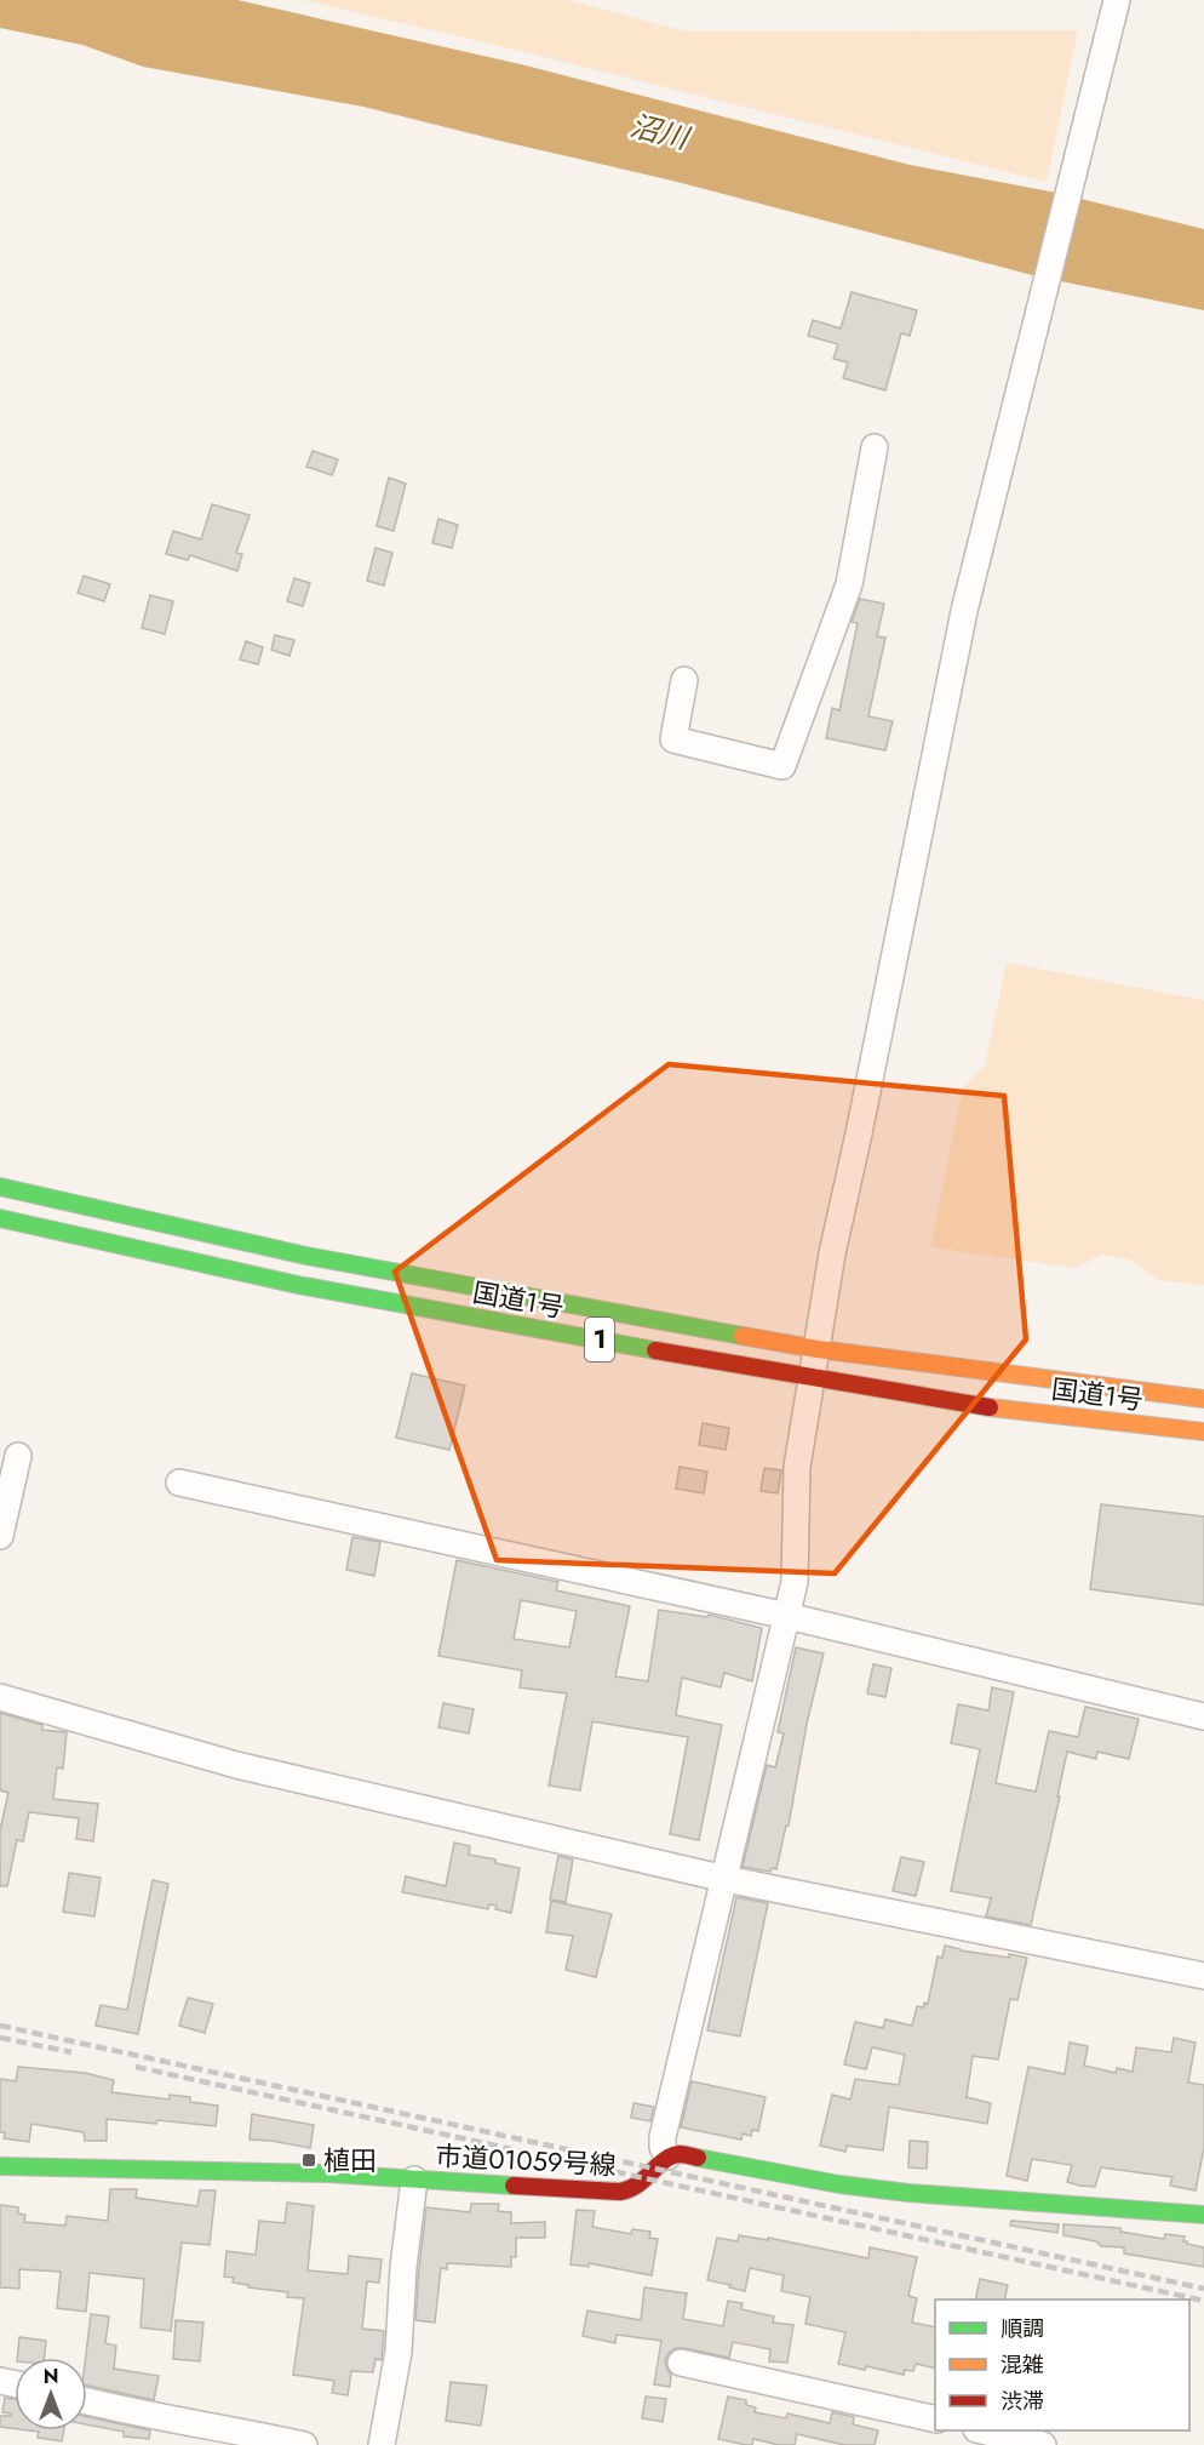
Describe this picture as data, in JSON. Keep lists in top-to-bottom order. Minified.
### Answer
{"streets":{"main road":["国道1号","1","市道01059号線"]},"water":["沼川"],"places":{"transit":["植田"]},"legend":["順調","混雑","渋滞"],"north":"top"}
